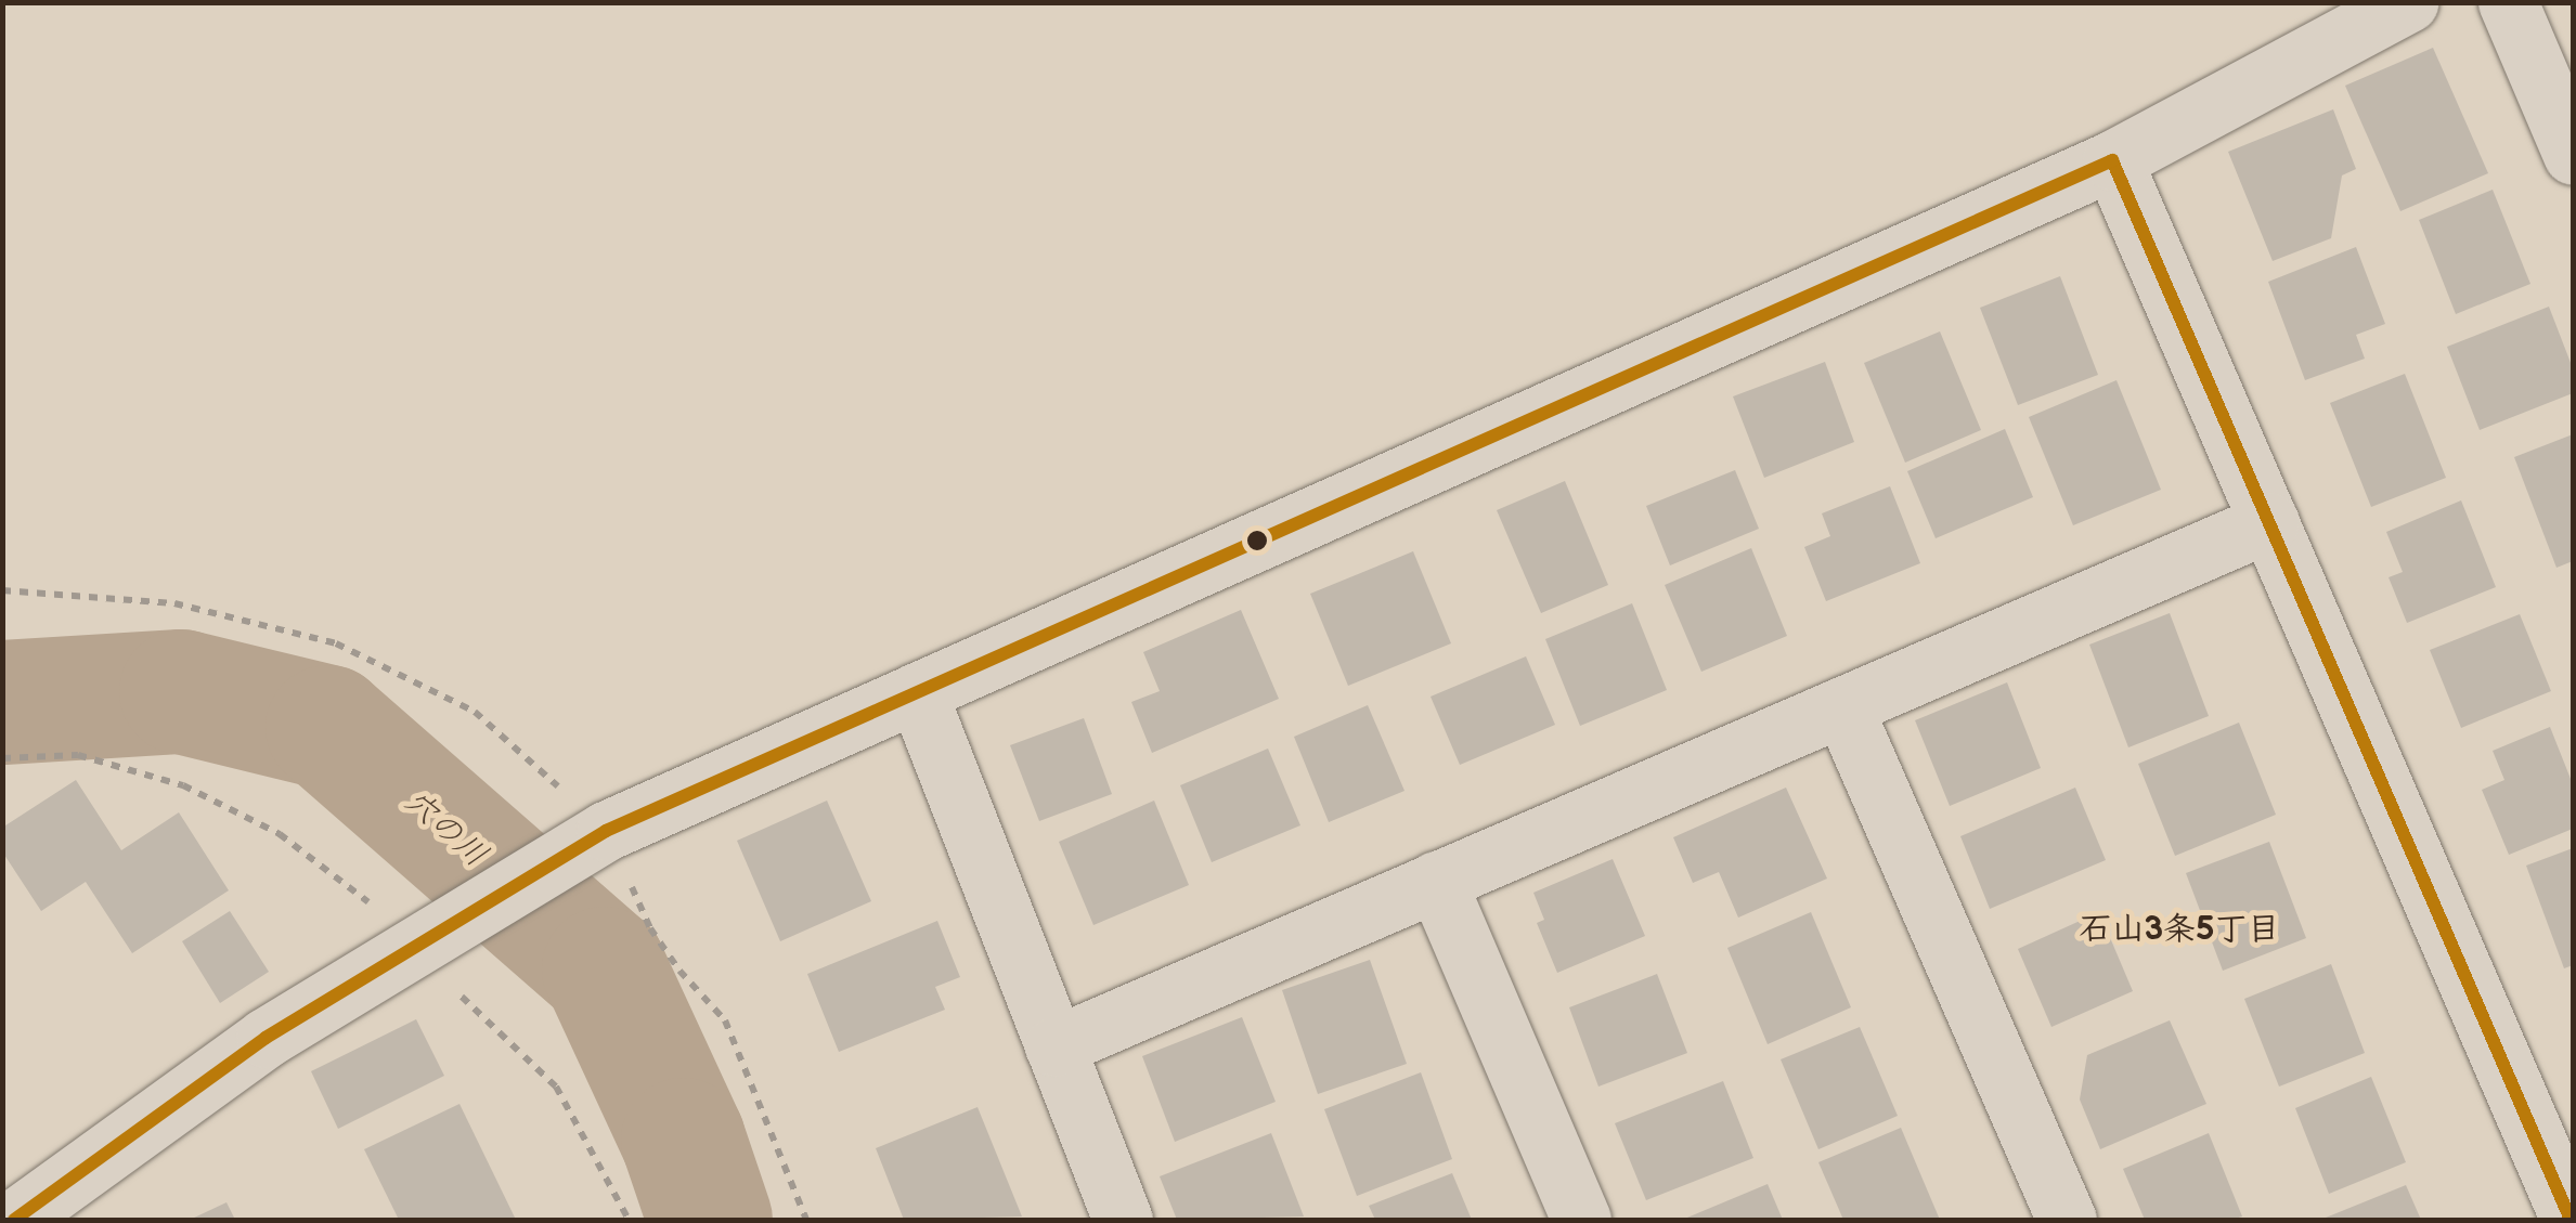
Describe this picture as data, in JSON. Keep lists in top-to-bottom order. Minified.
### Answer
{"districts":["石山3条5丁目"],"water":["穴の川"]}
